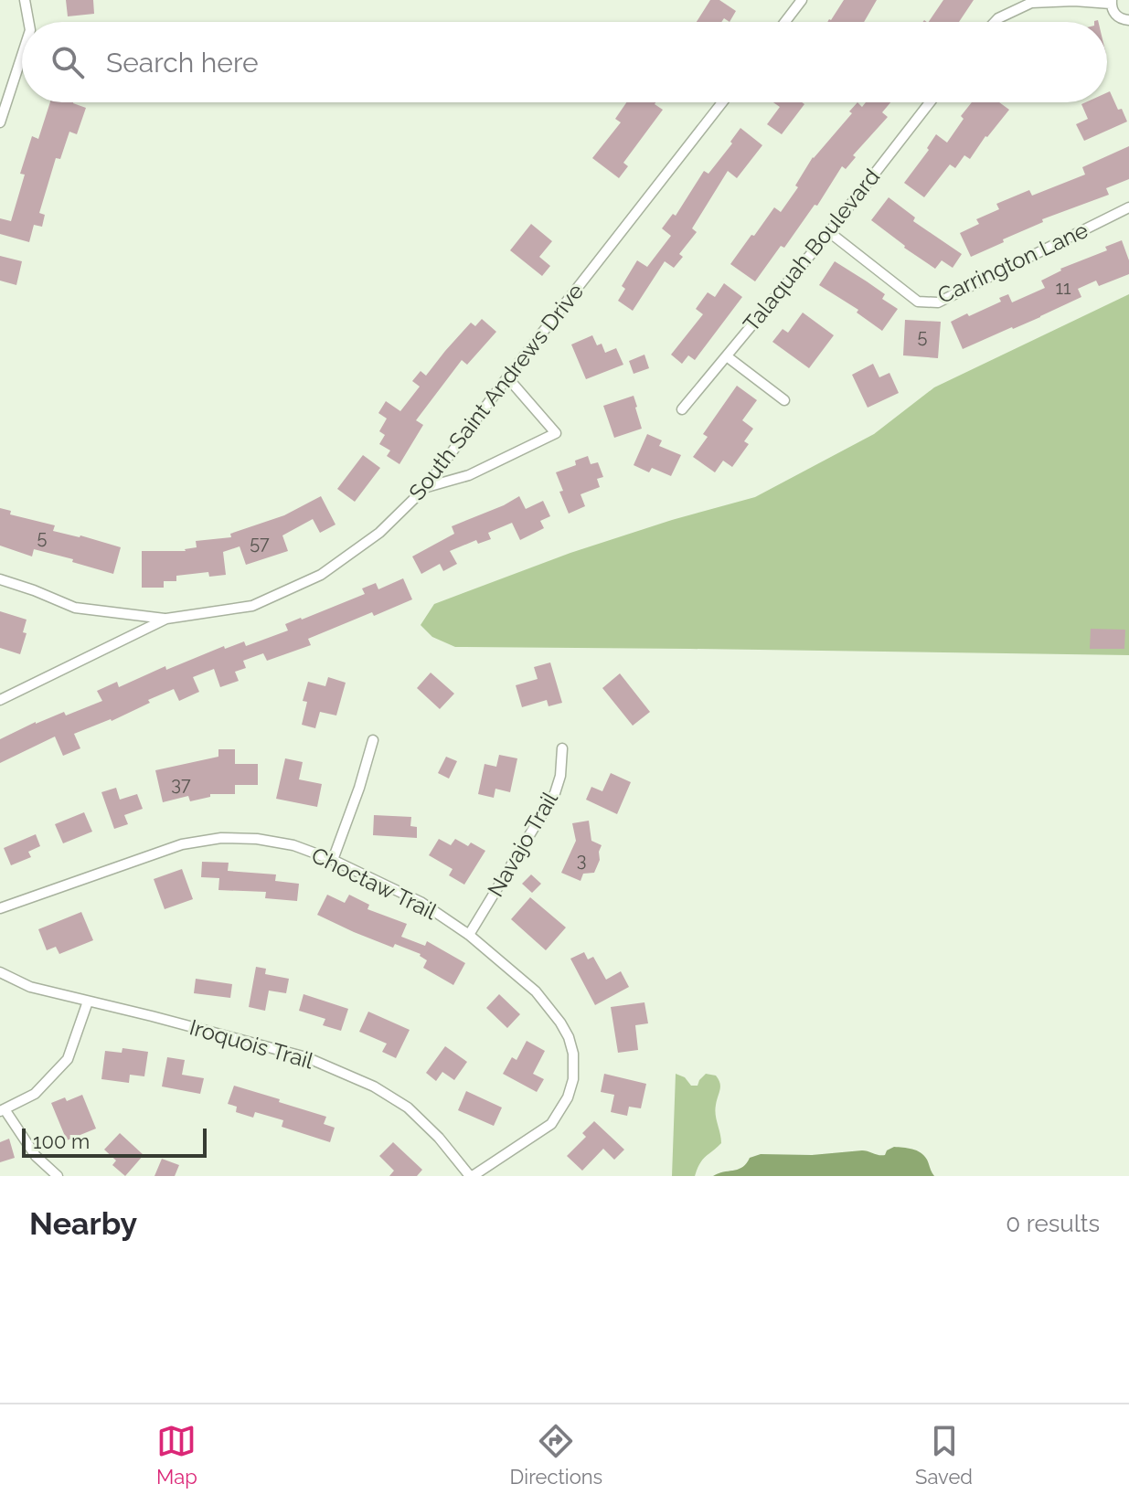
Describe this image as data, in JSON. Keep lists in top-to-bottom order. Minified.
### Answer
{"streets":{"street":["Talaquah Boulevard","Carrington Lane","South Saint Andrews Drive","Navajo Trail","Choctaw Trail","Iroquois Trail"]},"crossings":[["Talaquah Boulevard","Carrington Lane"],["Navajo Trail","Choctaw Trail"],["Choctaw Trail","Iroquois Trail"]],"house_numbers":["11","5","5","57","37","3"],"scale_bar":"100 m","page":{"search":"Search here","scale":"100 m","heading":["Nearby","0 results"],"nav":["Map","Directions","Saved"]}}
